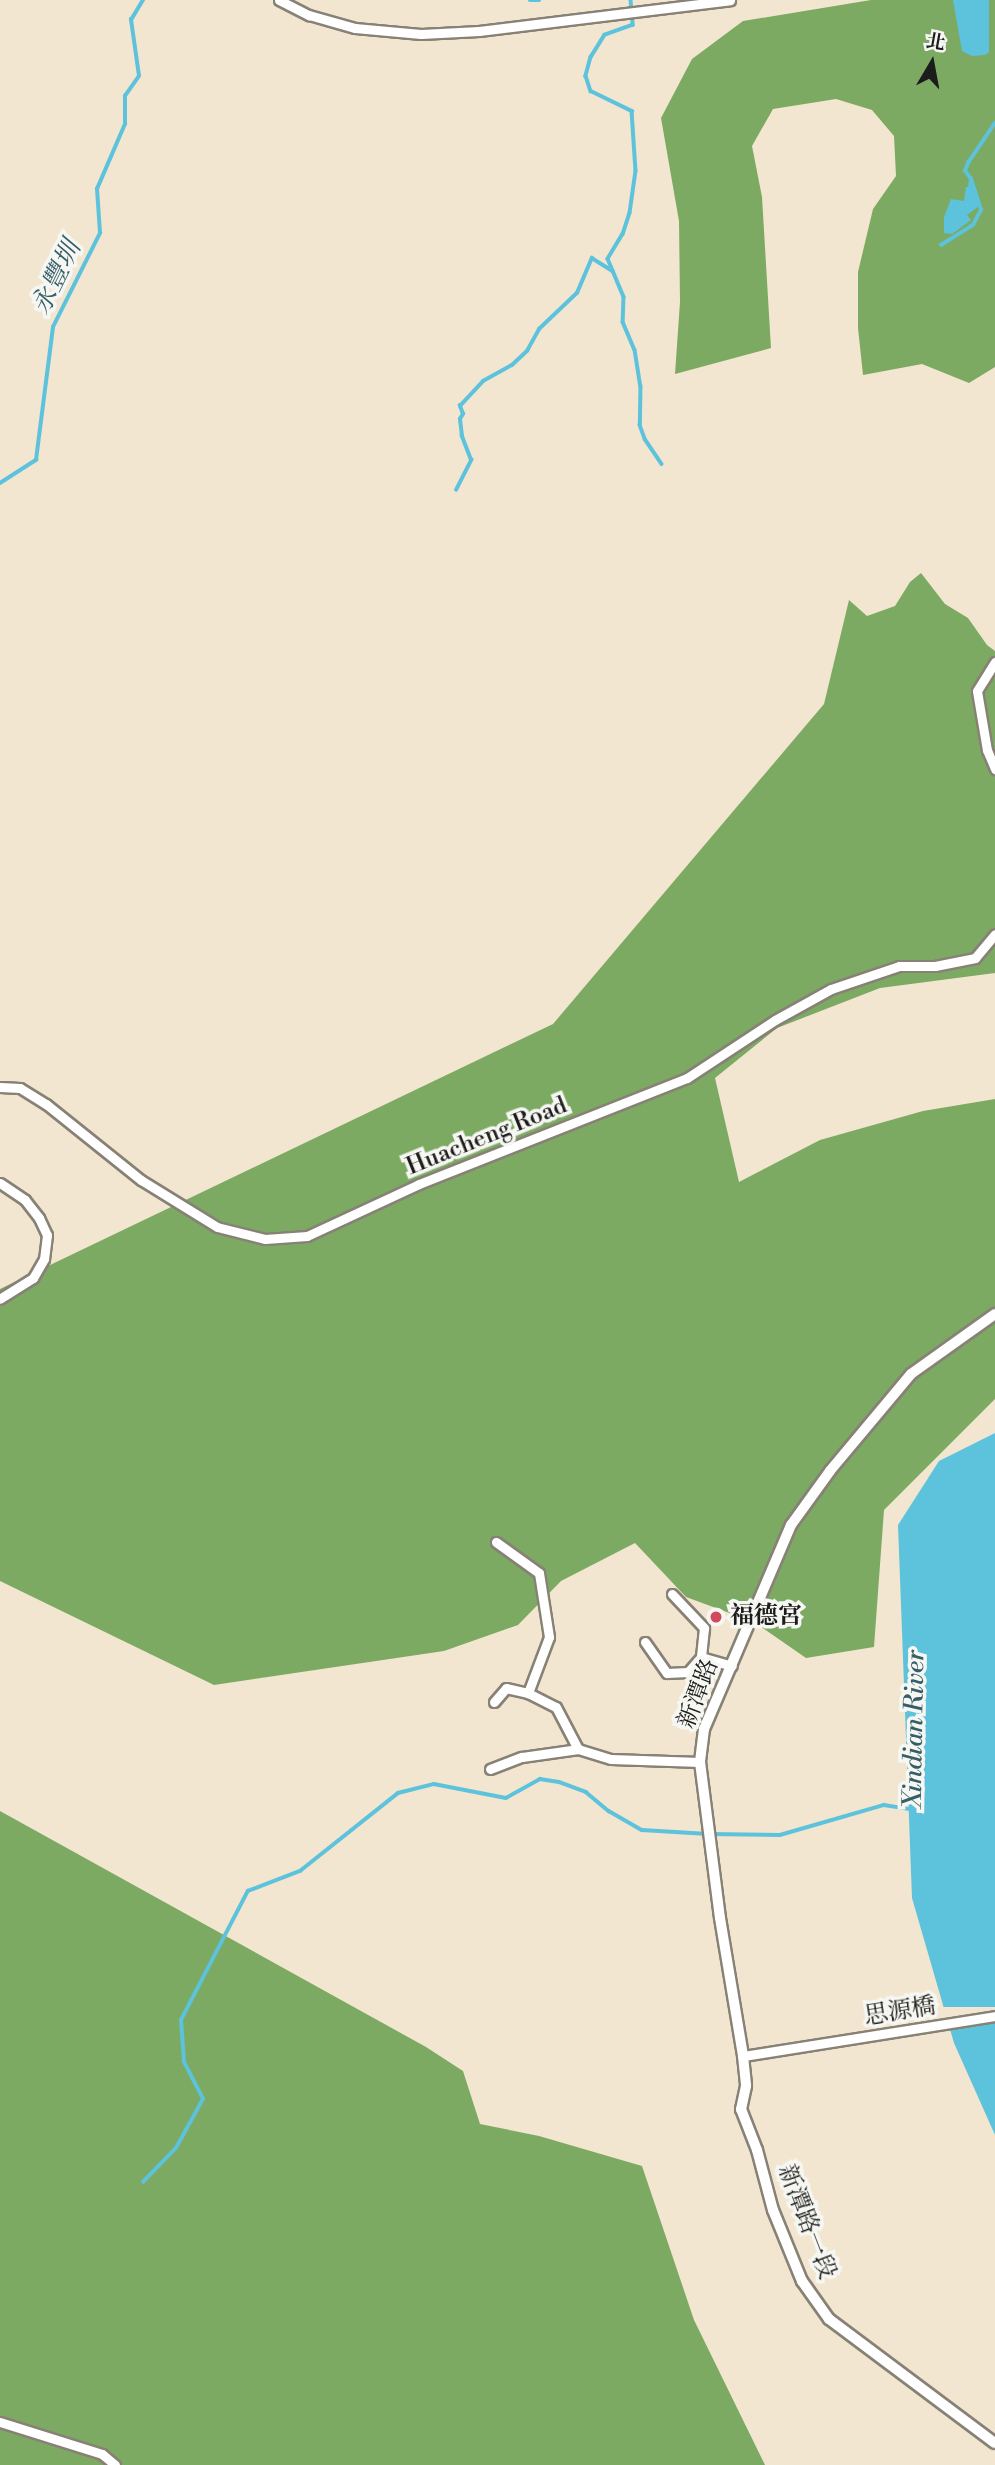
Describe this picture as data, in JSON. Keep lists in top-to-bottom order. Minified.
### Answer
{"streets":{"street":["Huacheng Road","新潭路","思源橋","新潭路一段"]},"crossings":[["新潭路","思源橋"],["新潭路","新潭路一段"],["思源橋","新潭路一段"]],"water":["永豐圳","Xindian River"],"places":["福德宮"],"north":"top"}
